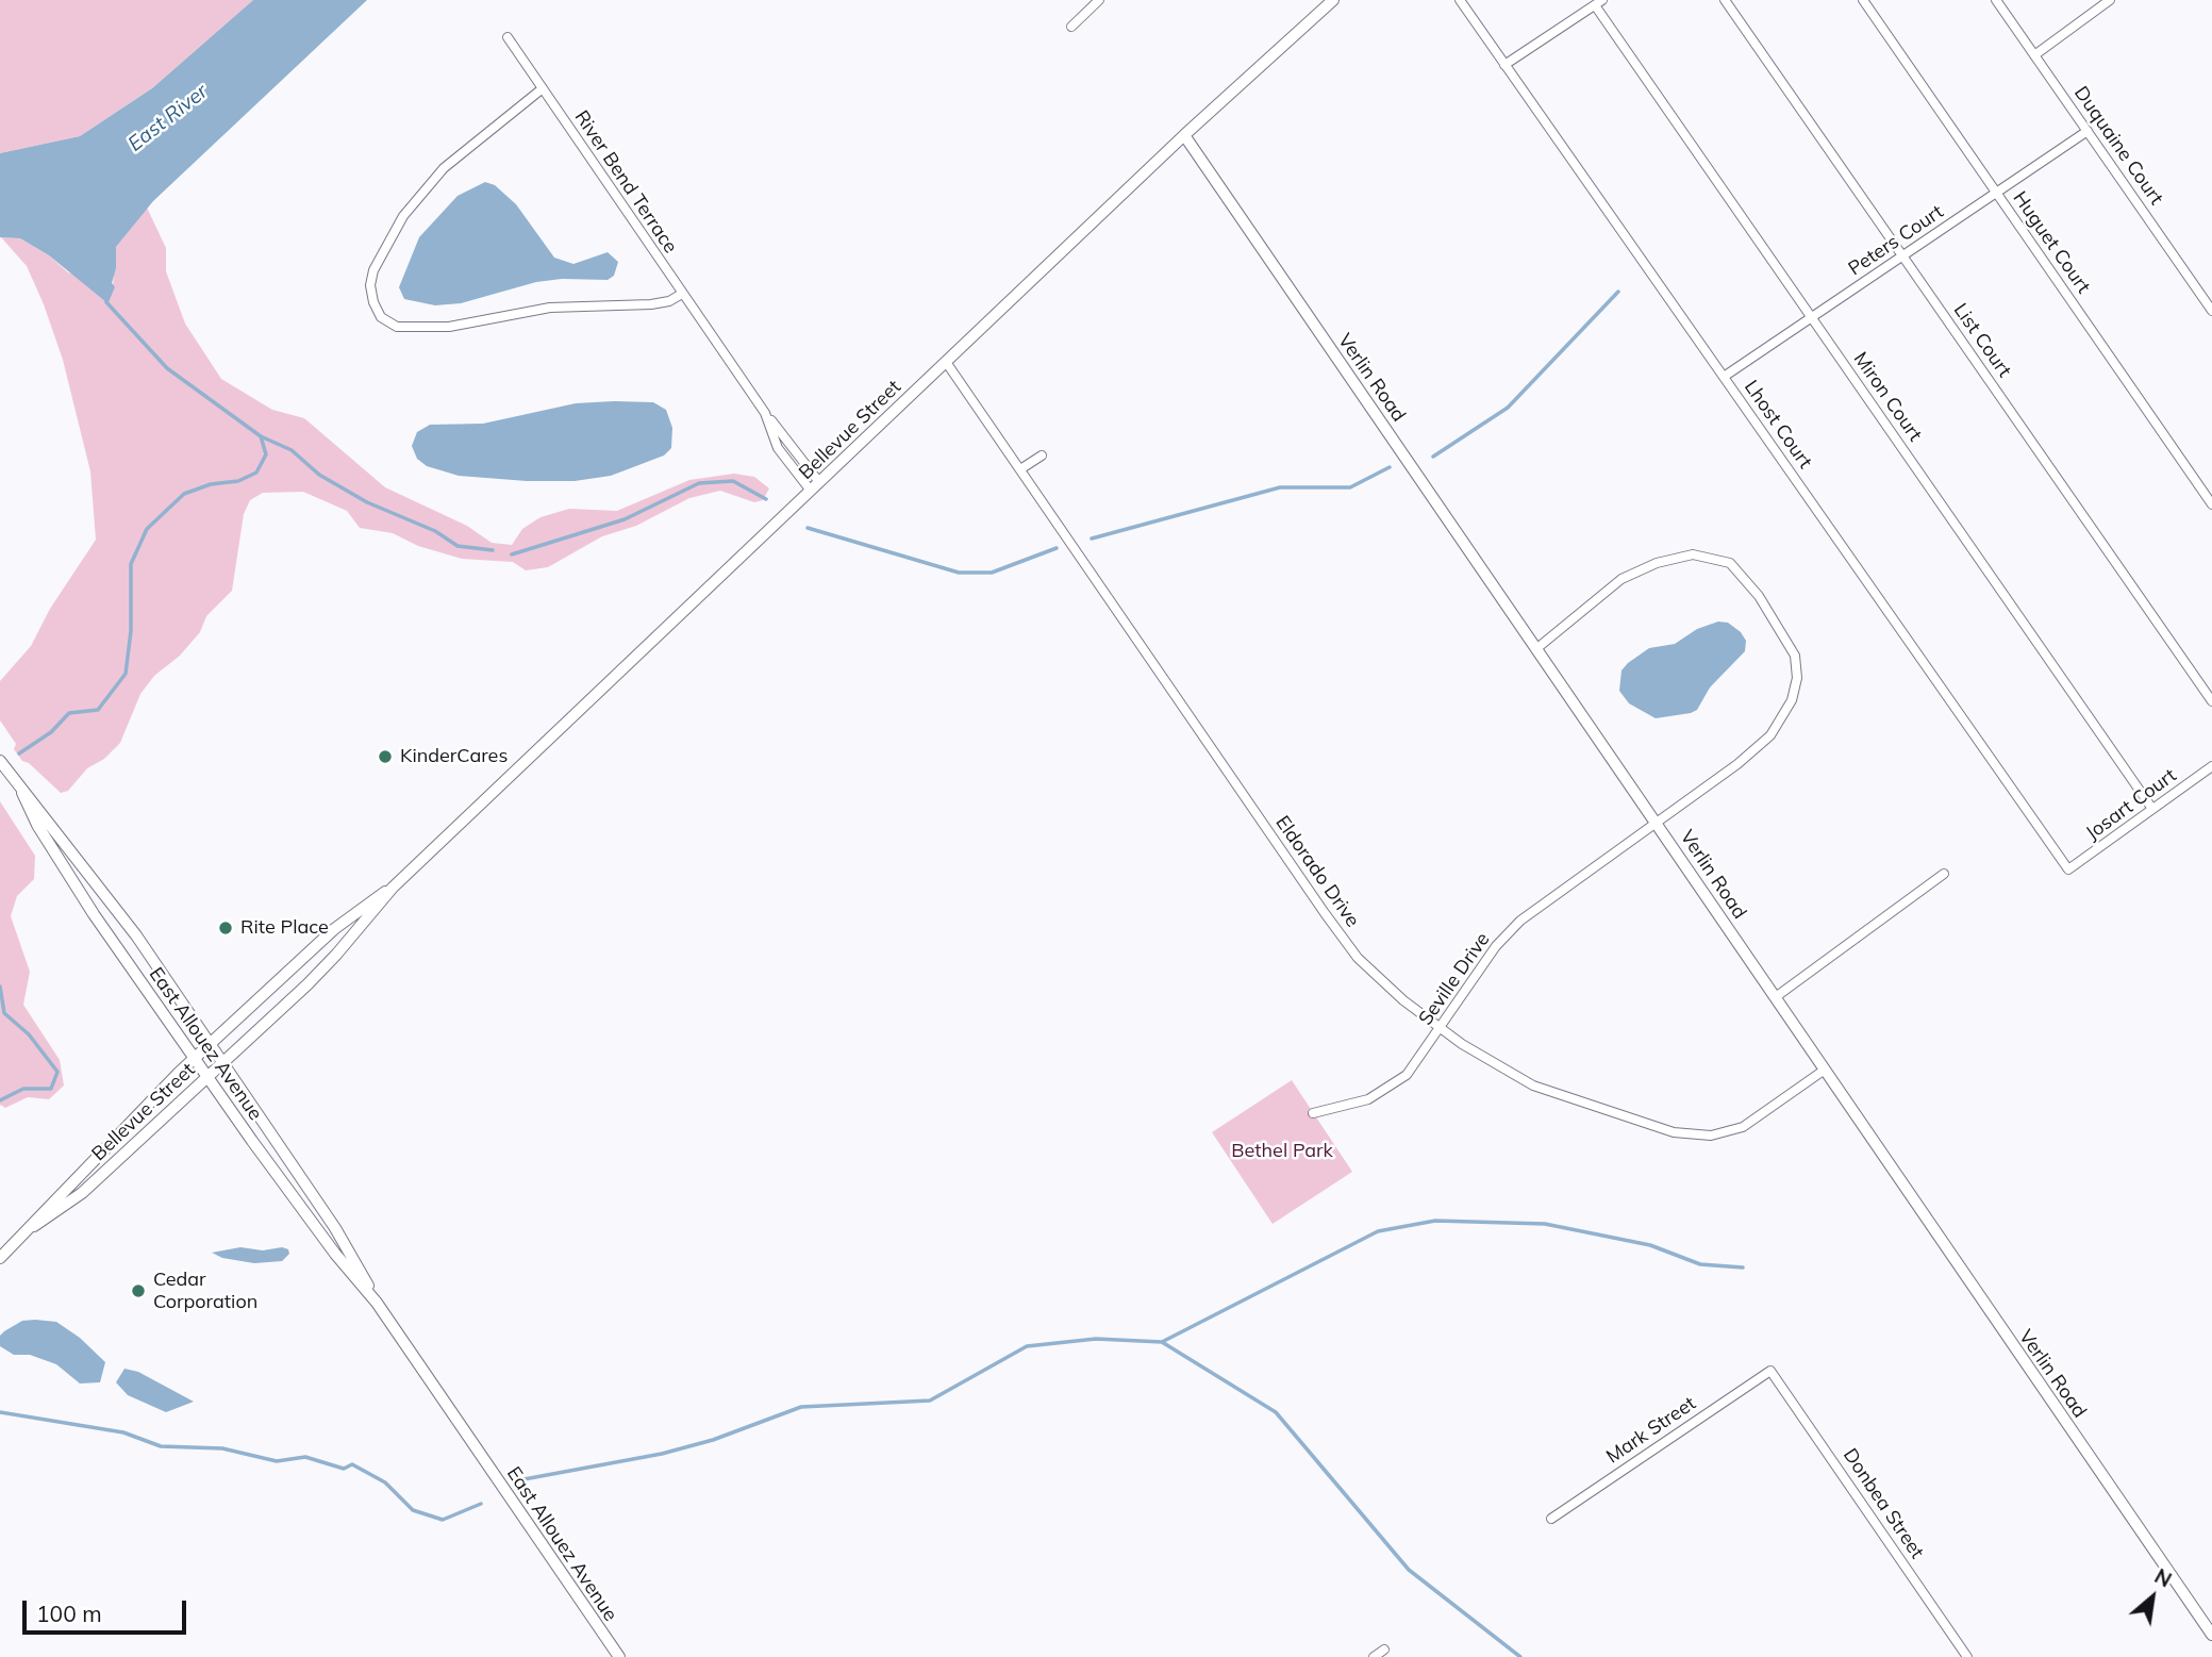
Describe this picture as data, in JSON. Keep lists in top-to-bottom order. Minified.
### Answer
{"streets":{"street":["Duquaine Court","River Bend Terrace","Peters Court","Huguet Court","List Court","Verlin Road","Miron Court","Lhost Court","Bellevue Street","Josart Court","Eldorado Drive","Seville Drive","East Allouez Avenue","Mark Street","Donbea Street"]},"crossings":[["Duquaine Court","Peters Court"],["River Bend Terrace","Bellevue Street"],["Peters Court","Huguet Court"],["Peters Court","List Court"],["Peters Court","Miron Court"],["Peters Court","Lhost Court"],["Verlin Road","Bellevue Street"],["Verlin Road","Eldorado Drive"],["Verlin Road","Seville Drive"],["Miron Court","Josart Court"],["Lhost Court","Josart Court"],["Bellevue Street","Eldorado Drive"],["Bellevue Street","East Allouez Avenue"],["Eldorado Drive","Seville Drive"],["Mark Street","Donbea Street"]],"water":["East River"],"parks":["Bethel Park"],"places":["KinderCares","Rite Place","Cedar Corporation"],"scale_bar":"100 m","north":"top right"}
